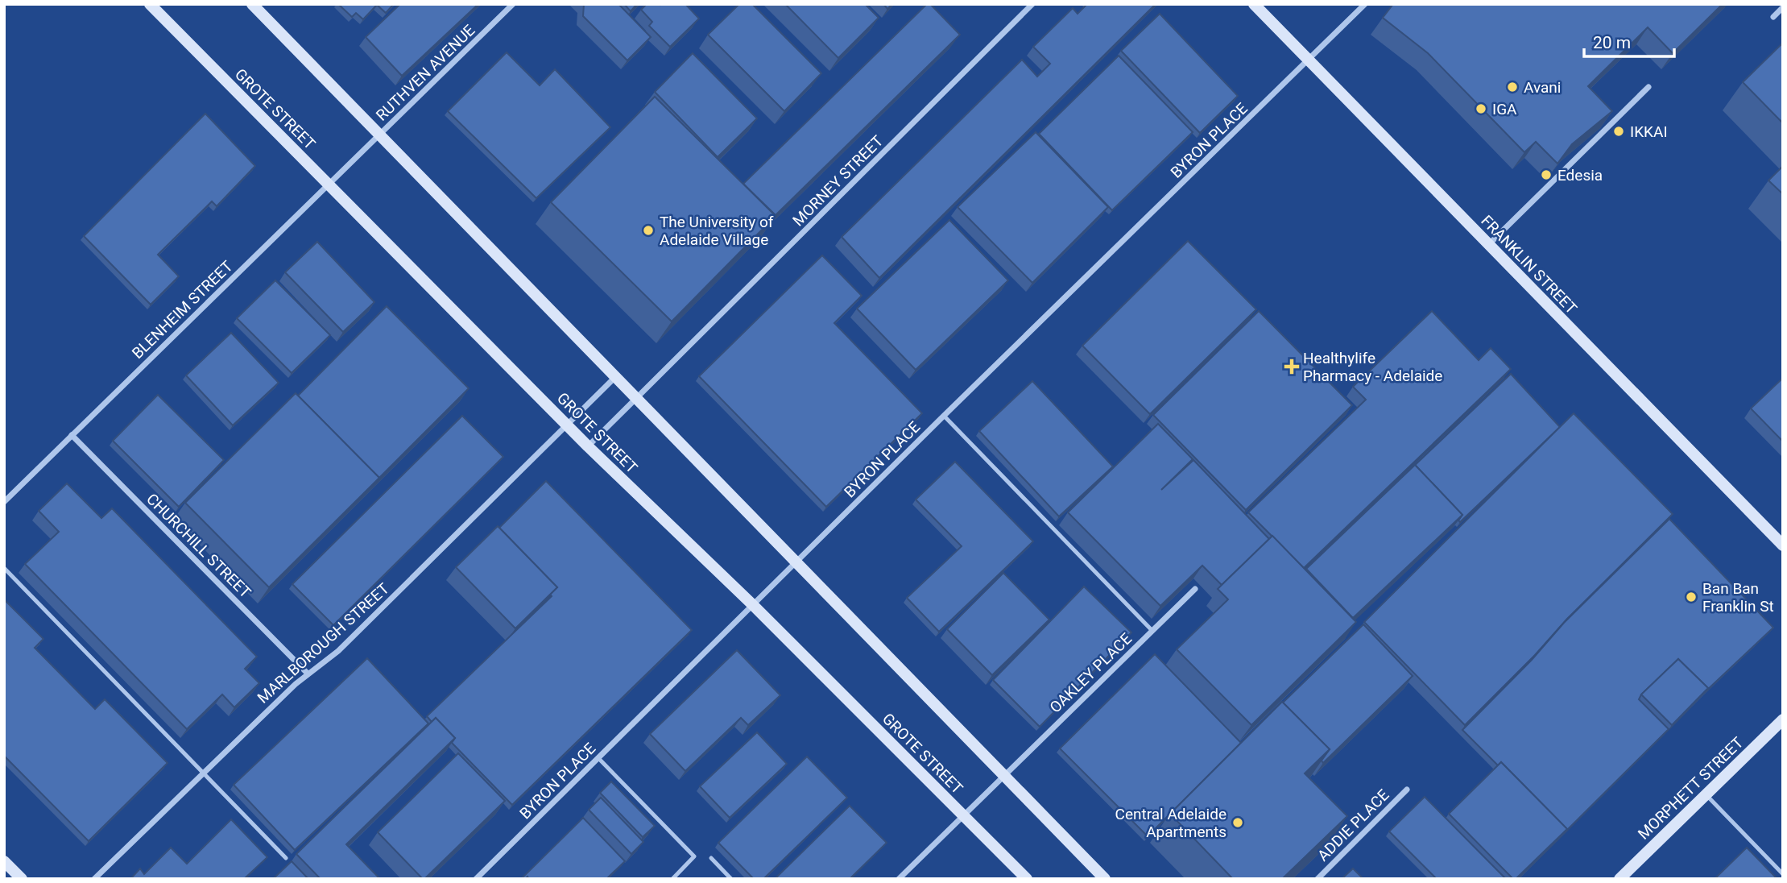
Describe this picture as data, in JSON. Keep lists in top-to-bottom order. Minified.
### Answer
{"streets":{"main road":["GROTE STREET","FRANKLIN STREET","MORPHETT STREET"],"street":["RUTHVEN AVENUE","BYRON PLACE","MORNEY STREET","BLENHEIM STREET","CHURCHILL STREET","MARLBOROUGH STREET","OAKLEY PLACE","ADDIE PLACE"]},"crossings":[["RUTHVEN AVENUE","BLENHEIM STREET"],["GROTE STREET","BYRON PLACE"],["GROTE STREET","MORNEY STREET"],["GROTE STREET","BLENHEIM STREET"],["GROTE STREET","MARLBOROUGH STREET"],["GROTE STREET","OAKLEY PLACE"],["BYRON PLACE","FRANKLIN STREET"],["BLENHEIM STREET","CHURCHILL STREET"],["CHURCHILL STREET","MARLBOROUGH STREET"]],"places":{"other":["Avani","IGA","IKKAI","Edesia","The University of Adelaide Village","Ban Ban Franklin St","Central Adelaide Apartments"],"health":["Healthylife Pharmacy - Adelaide"]},"scale_bar":"20 m"}
